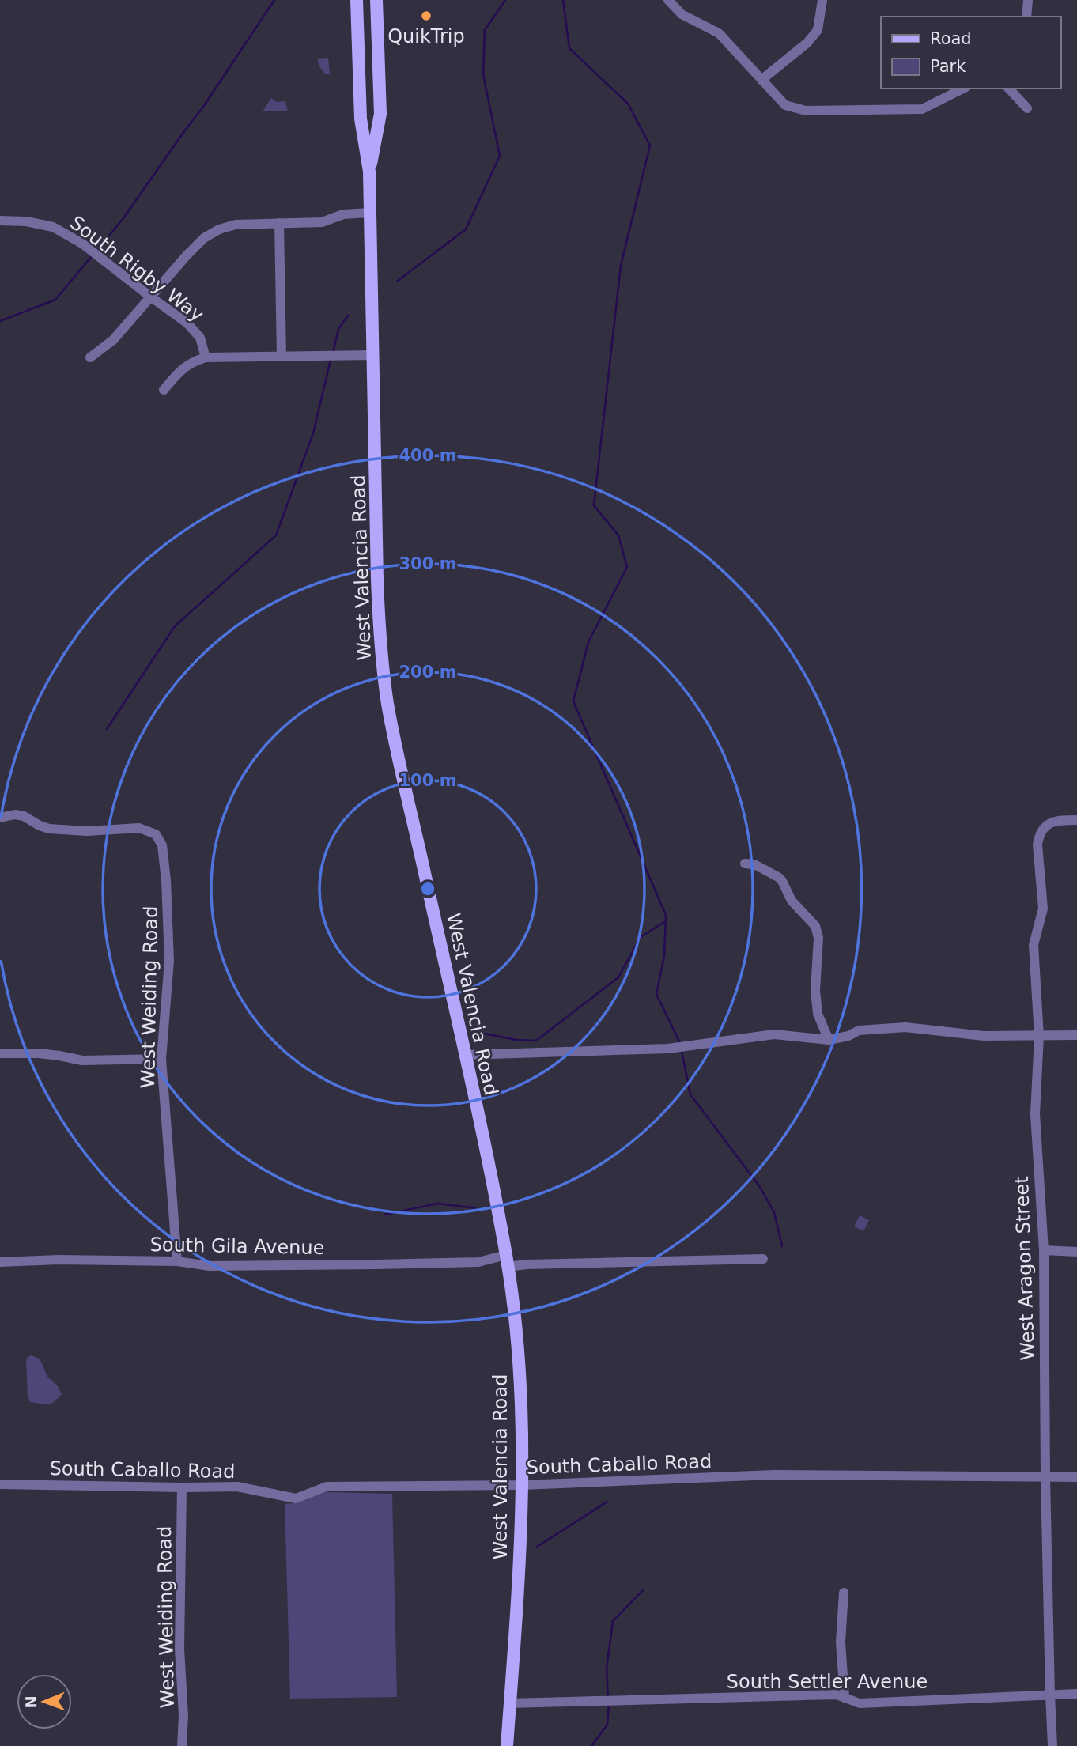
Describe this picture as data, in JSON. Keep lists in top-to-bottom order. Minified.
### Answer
{"streets":{"main road":["West Valencia Road"],"street":["South Rigby Way","West Weiding Road","South Gila Avenue","West Aragon Street","South Caballo Road","South Settler Avenue"]},"crossings":[["West Valencia Road","South Gila Avenue"],["West Valencia Road","South Caballo Road"],["West Valencia Road","South Settler Avenue"],["West Weiding Road","South Gila Avenue"],["West Weiding Road","South Caballo Road"],["West Aragon Street","South Caballo Road"],["West Aragon Street","South Settler Avenue"]],"places":["QuikTrip"],"legend":["Road","Park"],"north":"left","rings":["400 m","300 m","200 m","100 m"]}
